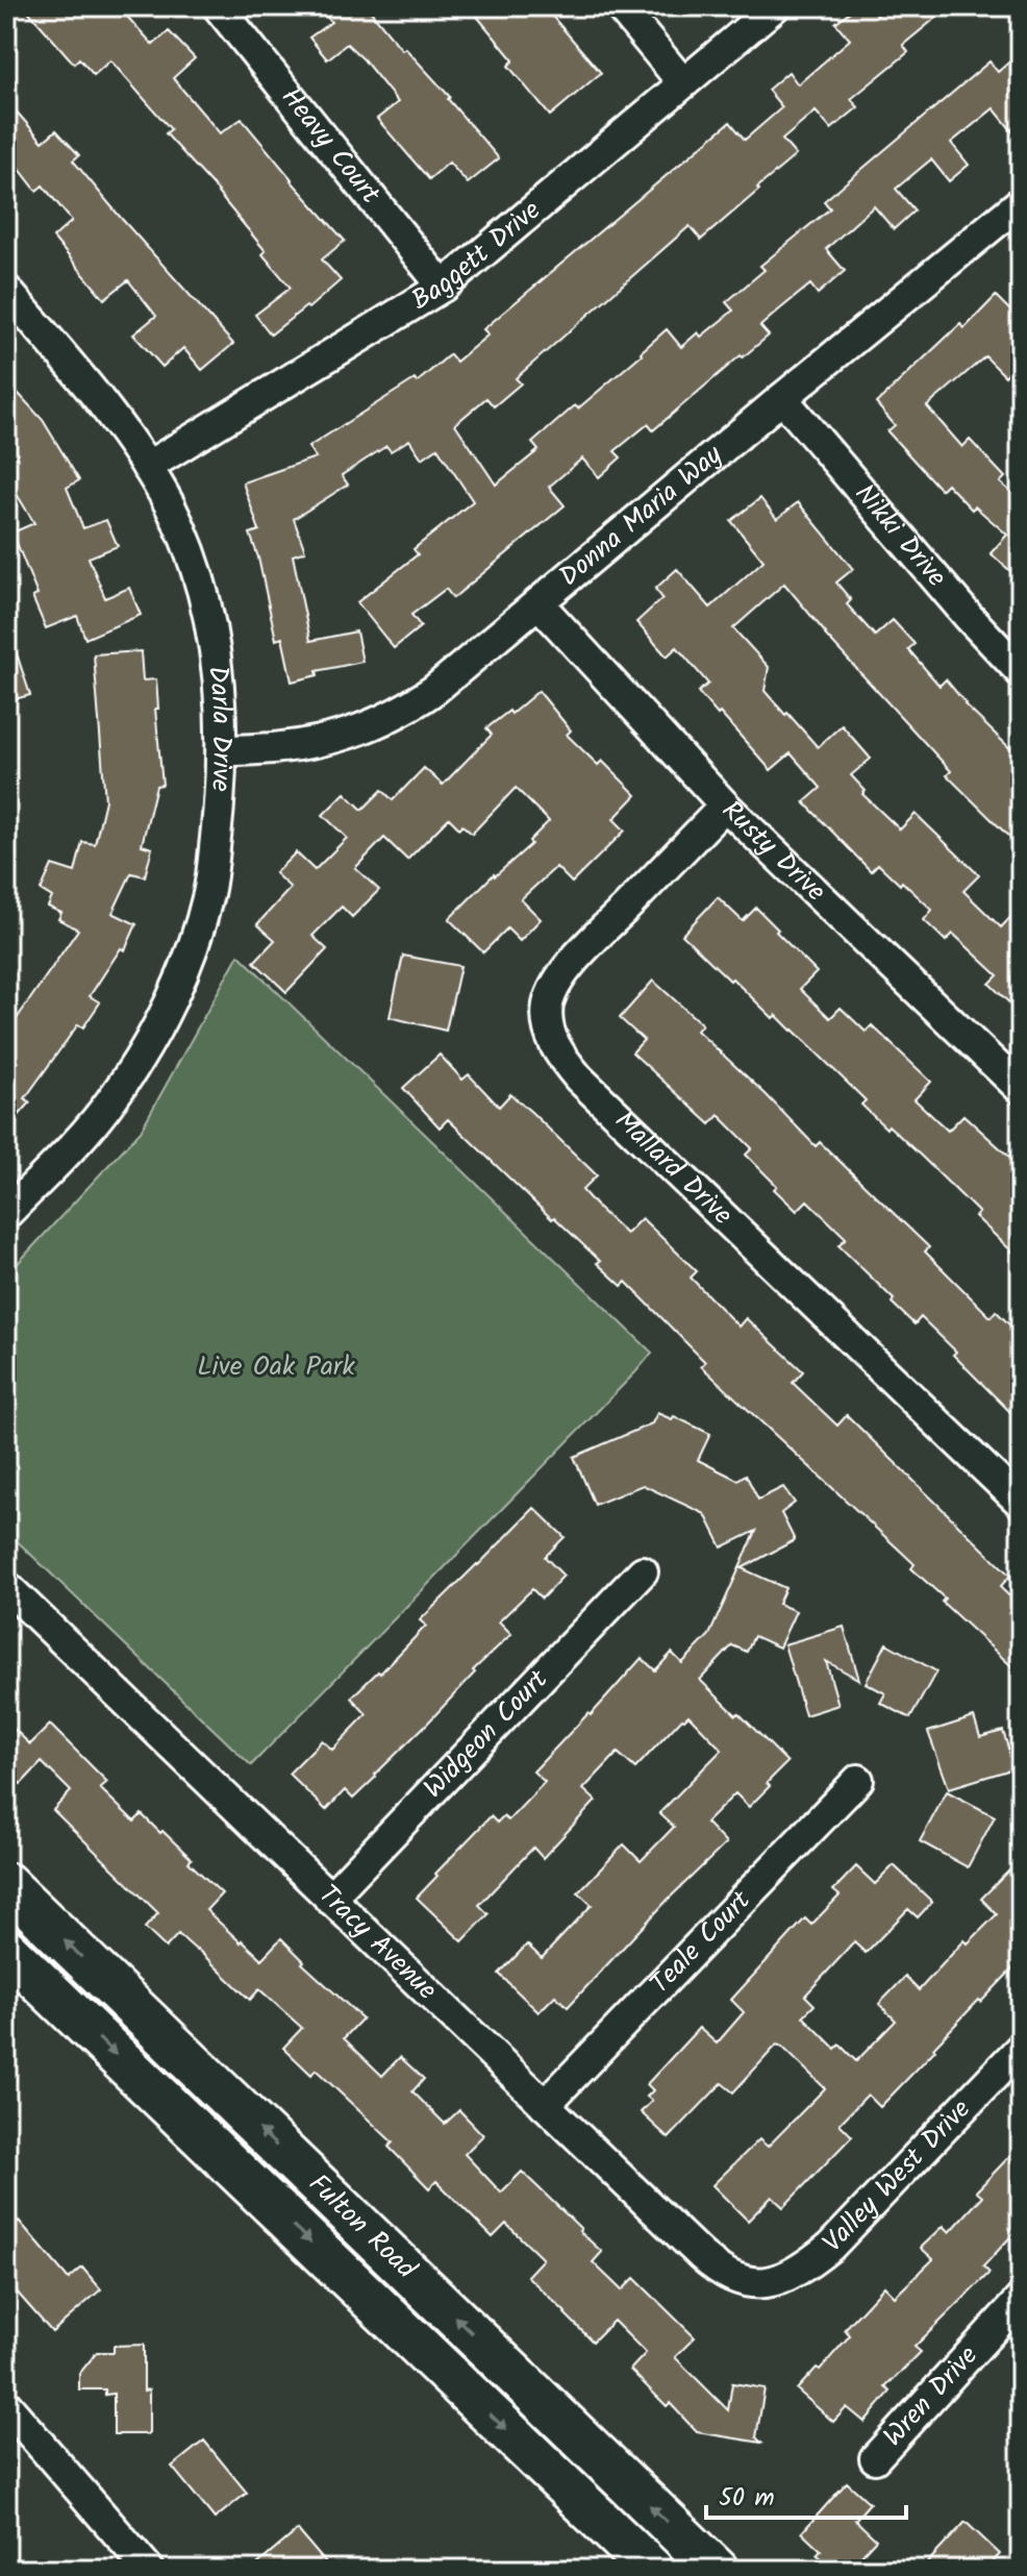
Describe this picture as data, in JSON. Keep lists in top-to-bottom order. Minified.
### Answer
{"streets":{"main road":["Fulton Road"],"street":["Heavy Court","Baggett Drive","Donna Maria Way","Nikki Drive","Darla Drive","Rusty Drive","Mallard Drive","Widgeon Court","Teale Court","Tracy Avenue","Valley West Drive","Wren Drive"]},"crossings":[["Heavy Court","Baggett Drive"],["Baggett Drive","Darla Drive"],["Donna Maria Way","Nikki Drive"],["Donna Maria Way","Darla Drive"],["Donna Maria Way","Rusty Drive"],["Rusty Drive","Mallard Drive"],["Widgeon Court","Tracy Avenue"],["Teale Court","Tracy Avenue"],["Tracy Avenue","Valley West Drive"]],"parks":["Live Oak Park"],"scale_bar":"50 m"}
